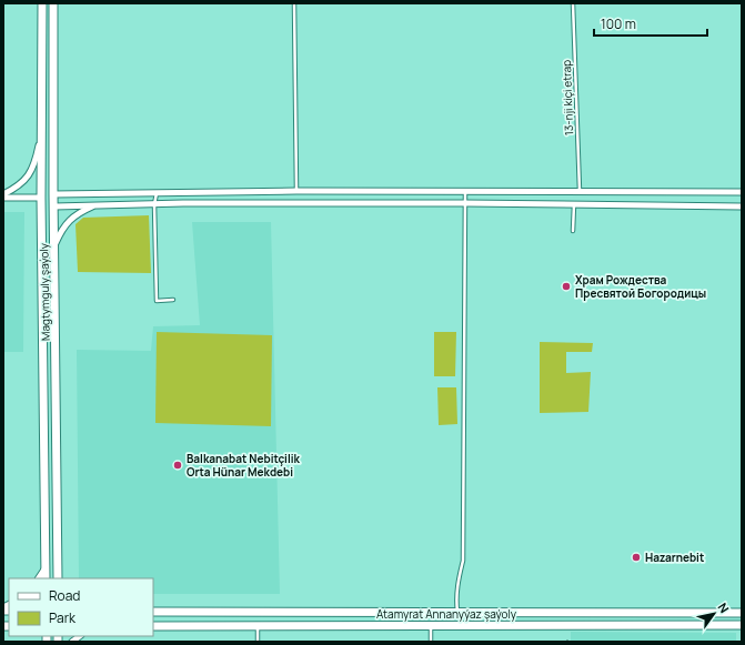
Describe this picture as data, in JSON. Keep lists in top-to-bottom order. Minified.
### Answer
{"streets":{"street":["Magtymguly şaýoly","Atamyrat Annanyýaz şaýoly"],"lane":["13-nji kiçi etrap"]},"places":["Храм Рождества Пресвятой Богородицы","Balkanabat Nebitçilik Orta Hünar Mekdebi","Hazarnebit"],"legend":["Road","Park"],"scale_bar":"100 m","north":"top right"}
